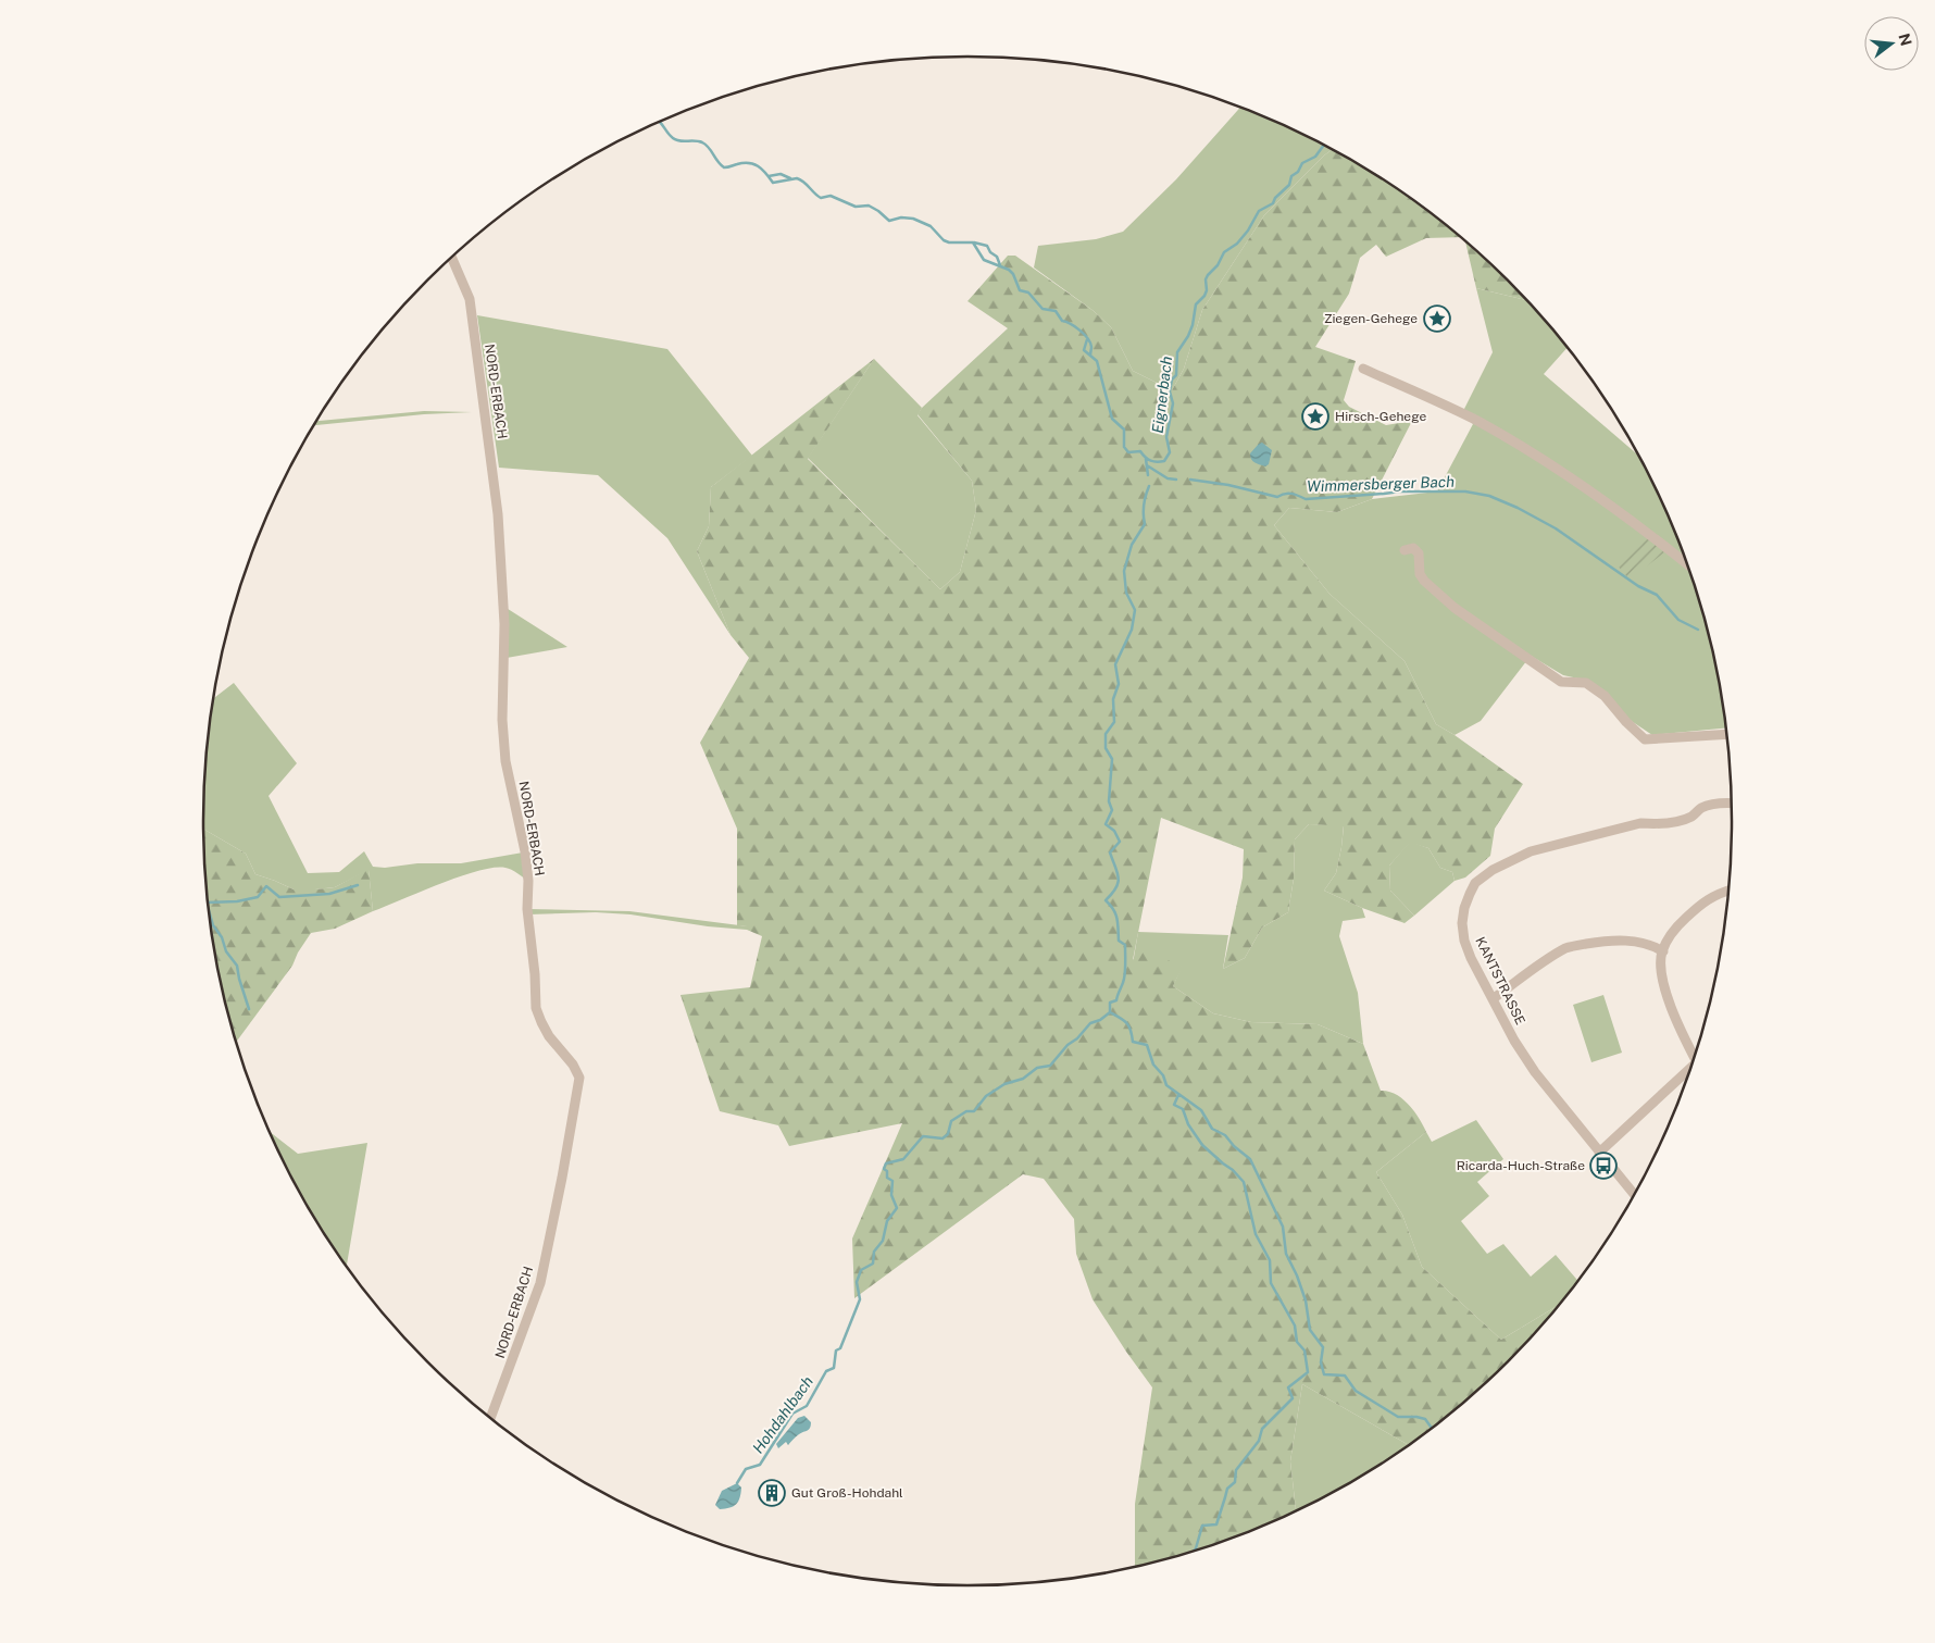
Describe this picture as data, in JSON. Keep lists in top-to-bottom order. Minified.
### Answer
{"streets":{"street":["NORD-ERBACH","KANTSTRASSE"]},"water":["Eignerbach","Wimmersberger Bach","Hohdahlbach"],"places":{"place":["Ziegen-Gehege","Hirsch-Gehege"],"bus stop":["Ricarda-Huch-Straße"],"building":["Gut Groß-Hohdahl"]},"north":"right"}
